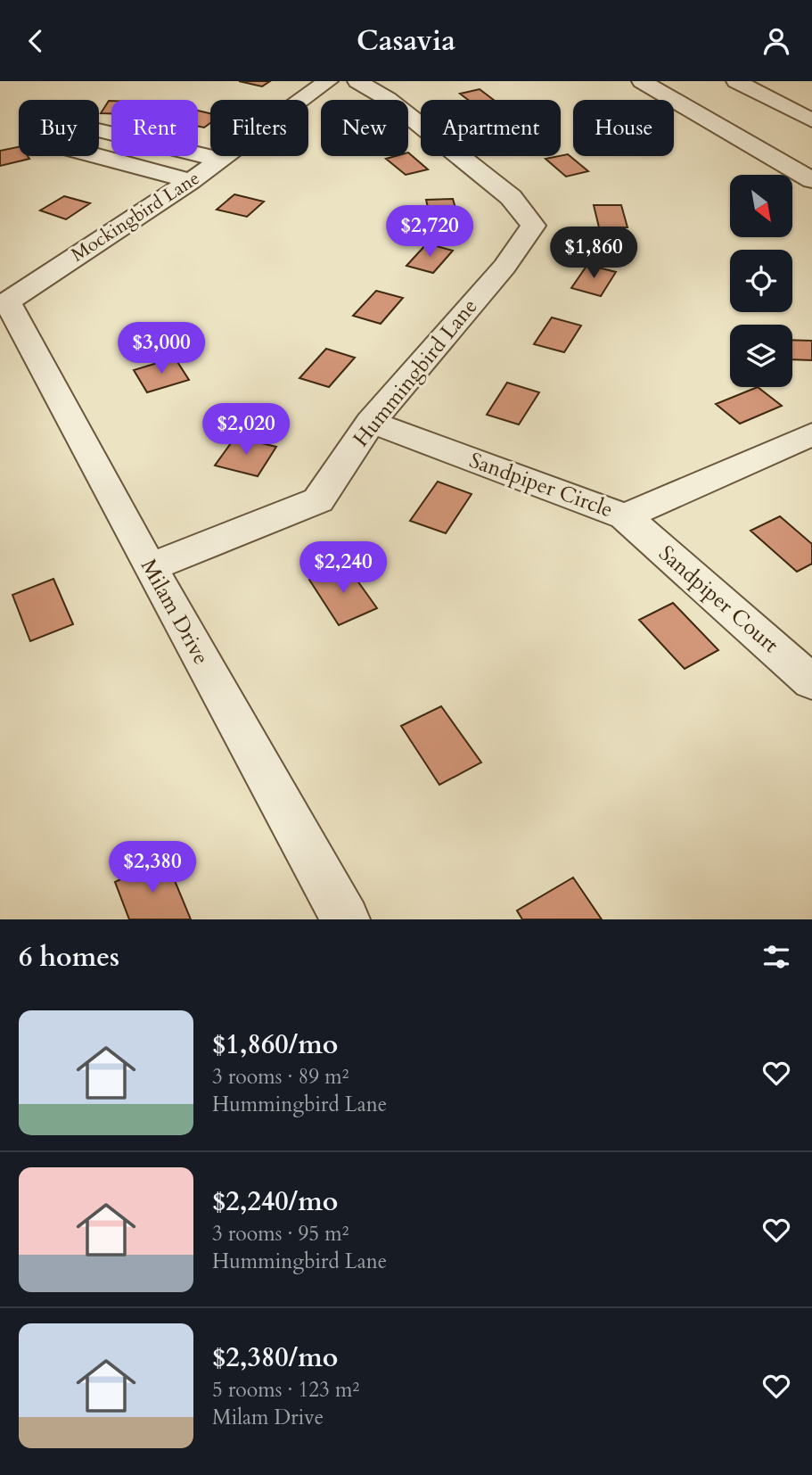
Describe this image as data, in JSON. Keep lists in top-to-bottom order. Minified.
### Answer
{"streets":{"street":["Mockingbird Lane","Hummingbird Lane","Sandpiper Circle","Sandpiper Court","Milam Drive"]},"crossings":[["Mockingbird Lane","Milam Drive"],["Hummingbird Lane","Sandpiper Circle"],["Hummingbird Lane","Milam Drive"],["Sandpiper Circle","Sandpiper Court"]],"north":"bottom right","page":{"header":"Casavia","chip":["Buy","Rent","Filters","New","Apartment","House"],"price":["$2,720","$1,860","$3,000","$2,020","$2,240","$2,380"],"heading":"6 homes","list":[{"name":"$1,860/mo","note":"3 rooms · 89 m² · Hummingbird Lane"},{"name":"$2,240/mo","note":"3 rooms · 95 m² · Hummingbird Lane"},{"name":"$2,380/mo","note":"5 rooms · 123 m² · Milam Drive"}]}}
